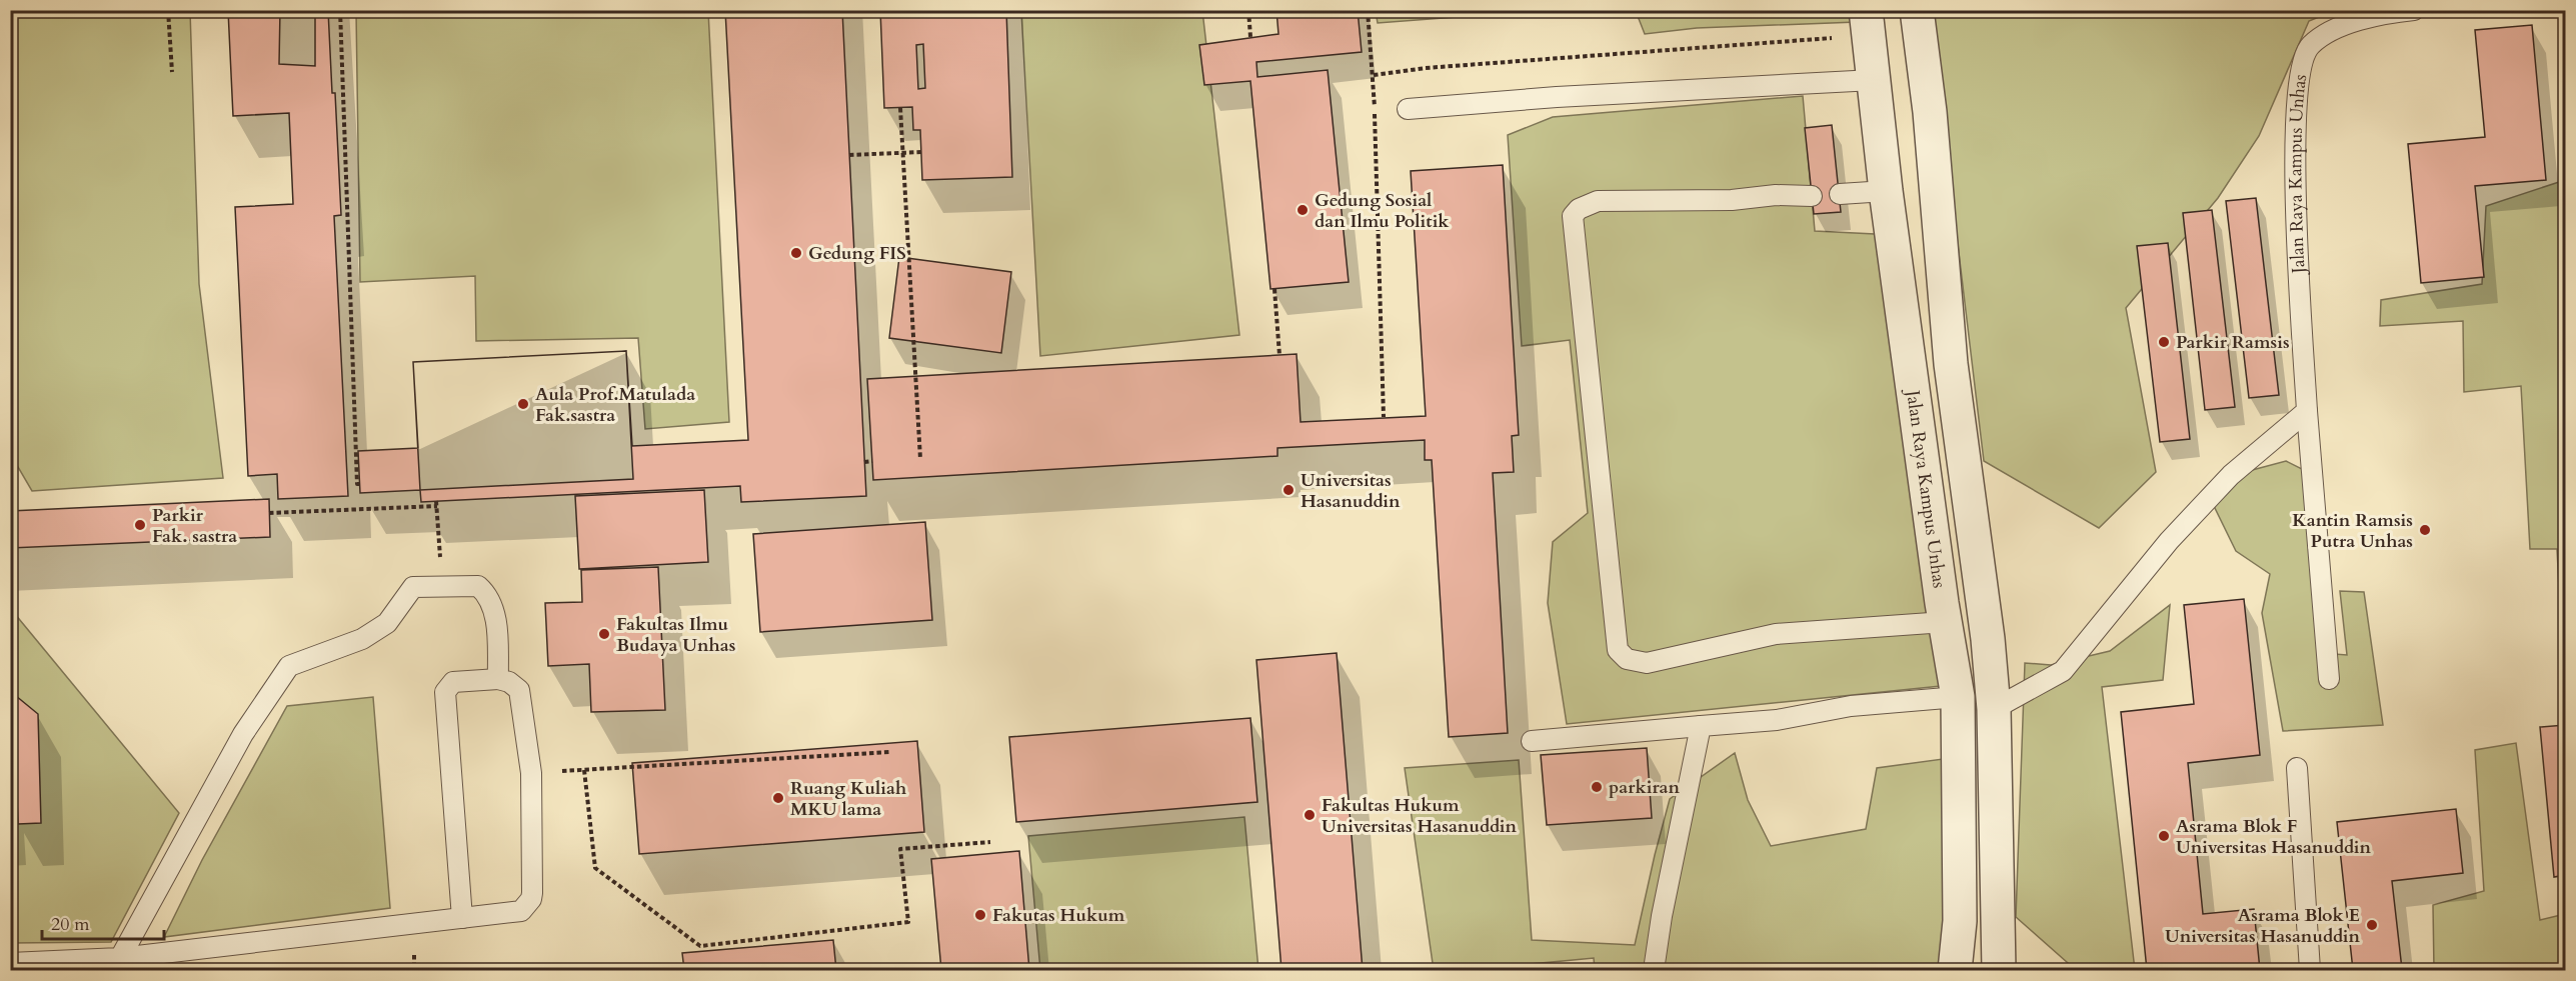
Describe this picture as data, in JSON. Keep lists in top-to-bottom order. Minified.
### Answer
{"streets":{"street":["Jalan Raya Kampus Unhas"]},"places":["Gedung Sosial dan Ilmu Politik","Gedung FIS","Parkir Ramsis","Aula Prof.Matulada Fak.sastra","Universitas Hasanuddin","Parkir Fak. sastra","Kantin Ramsis Putra Unhas","Fakultas Ilmu Budaya Unhas","parkiran","Ruang Kuliah MKU lama","Fakultas Hukum Universitas Hasanuddin","Asrama Blok F Universitas Hasanuddin","Fakutas Hukum","Asrama Blok E Universitas Hasanuddin"],"scale_bar":"20 m"}
